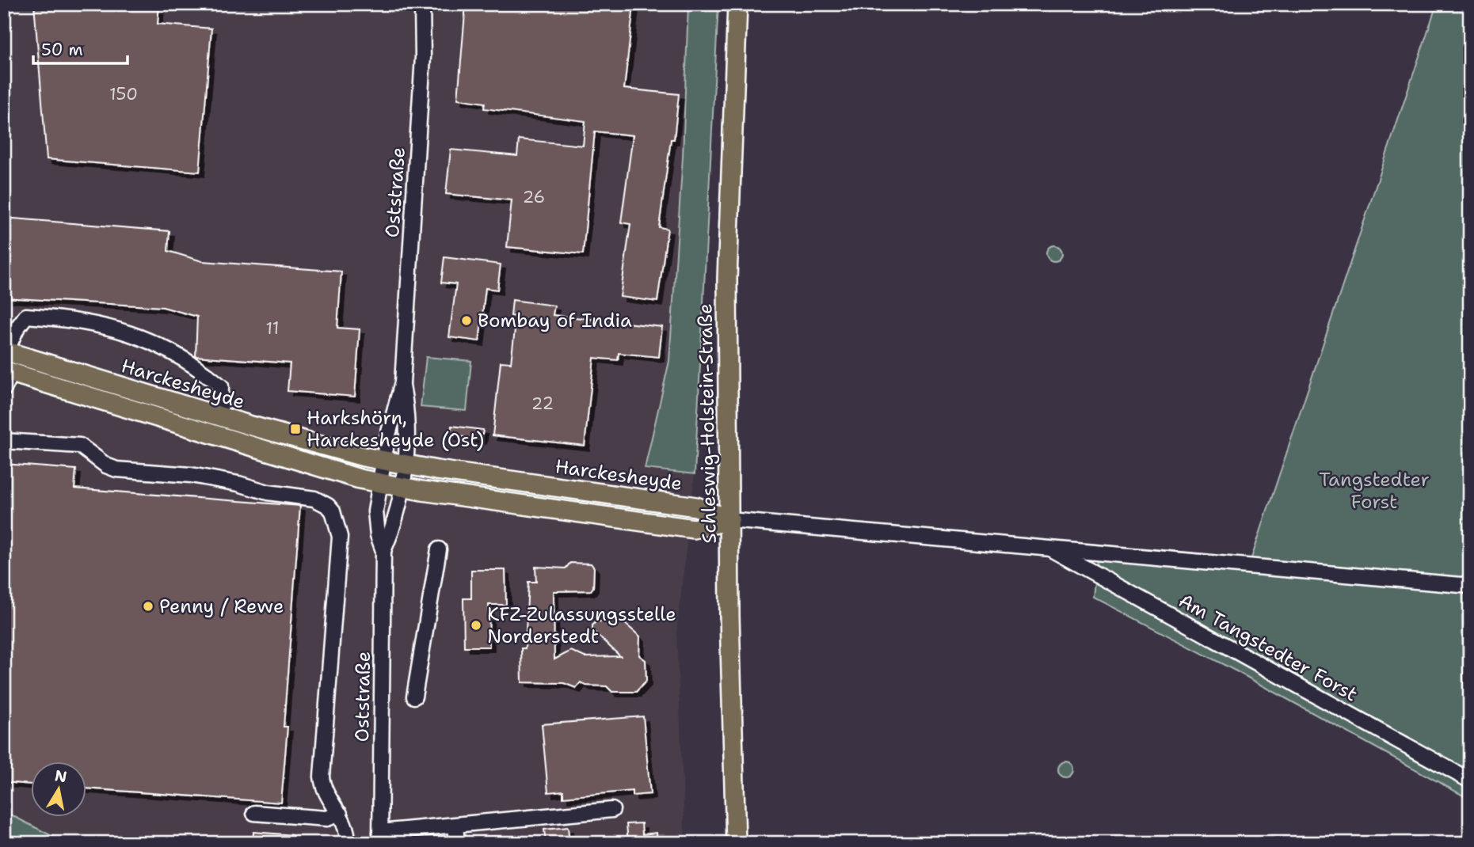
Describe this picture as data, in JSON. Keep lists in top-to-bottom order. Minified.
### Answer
{"streets":{"main road":["Harckesheyde","Schleswig-Holstein-Straße"],"street":["Oststraße","Am Tangstedter Forst"]},"crossings":[["Oststraße","Harckesheyde"],["Harckesheyde","Schleswig-Holstein-Straße"],["Harckesheyde","Am Tangstedter Forst"],["Schleswig-Holstein-Straße","Am Tangstedter Forst"]],"parks":["Tangstedter Forst"],"places":{"other":["Bombay of India","Penny / Rewe","KFZ-Zulassungsstelle Norderstedt"],"transit":["Harkshörn, Harckesheyde (Ost)"]},"house_numbers":["150","26","11","22"],"scale_bar":"50 m","north":"top"}
